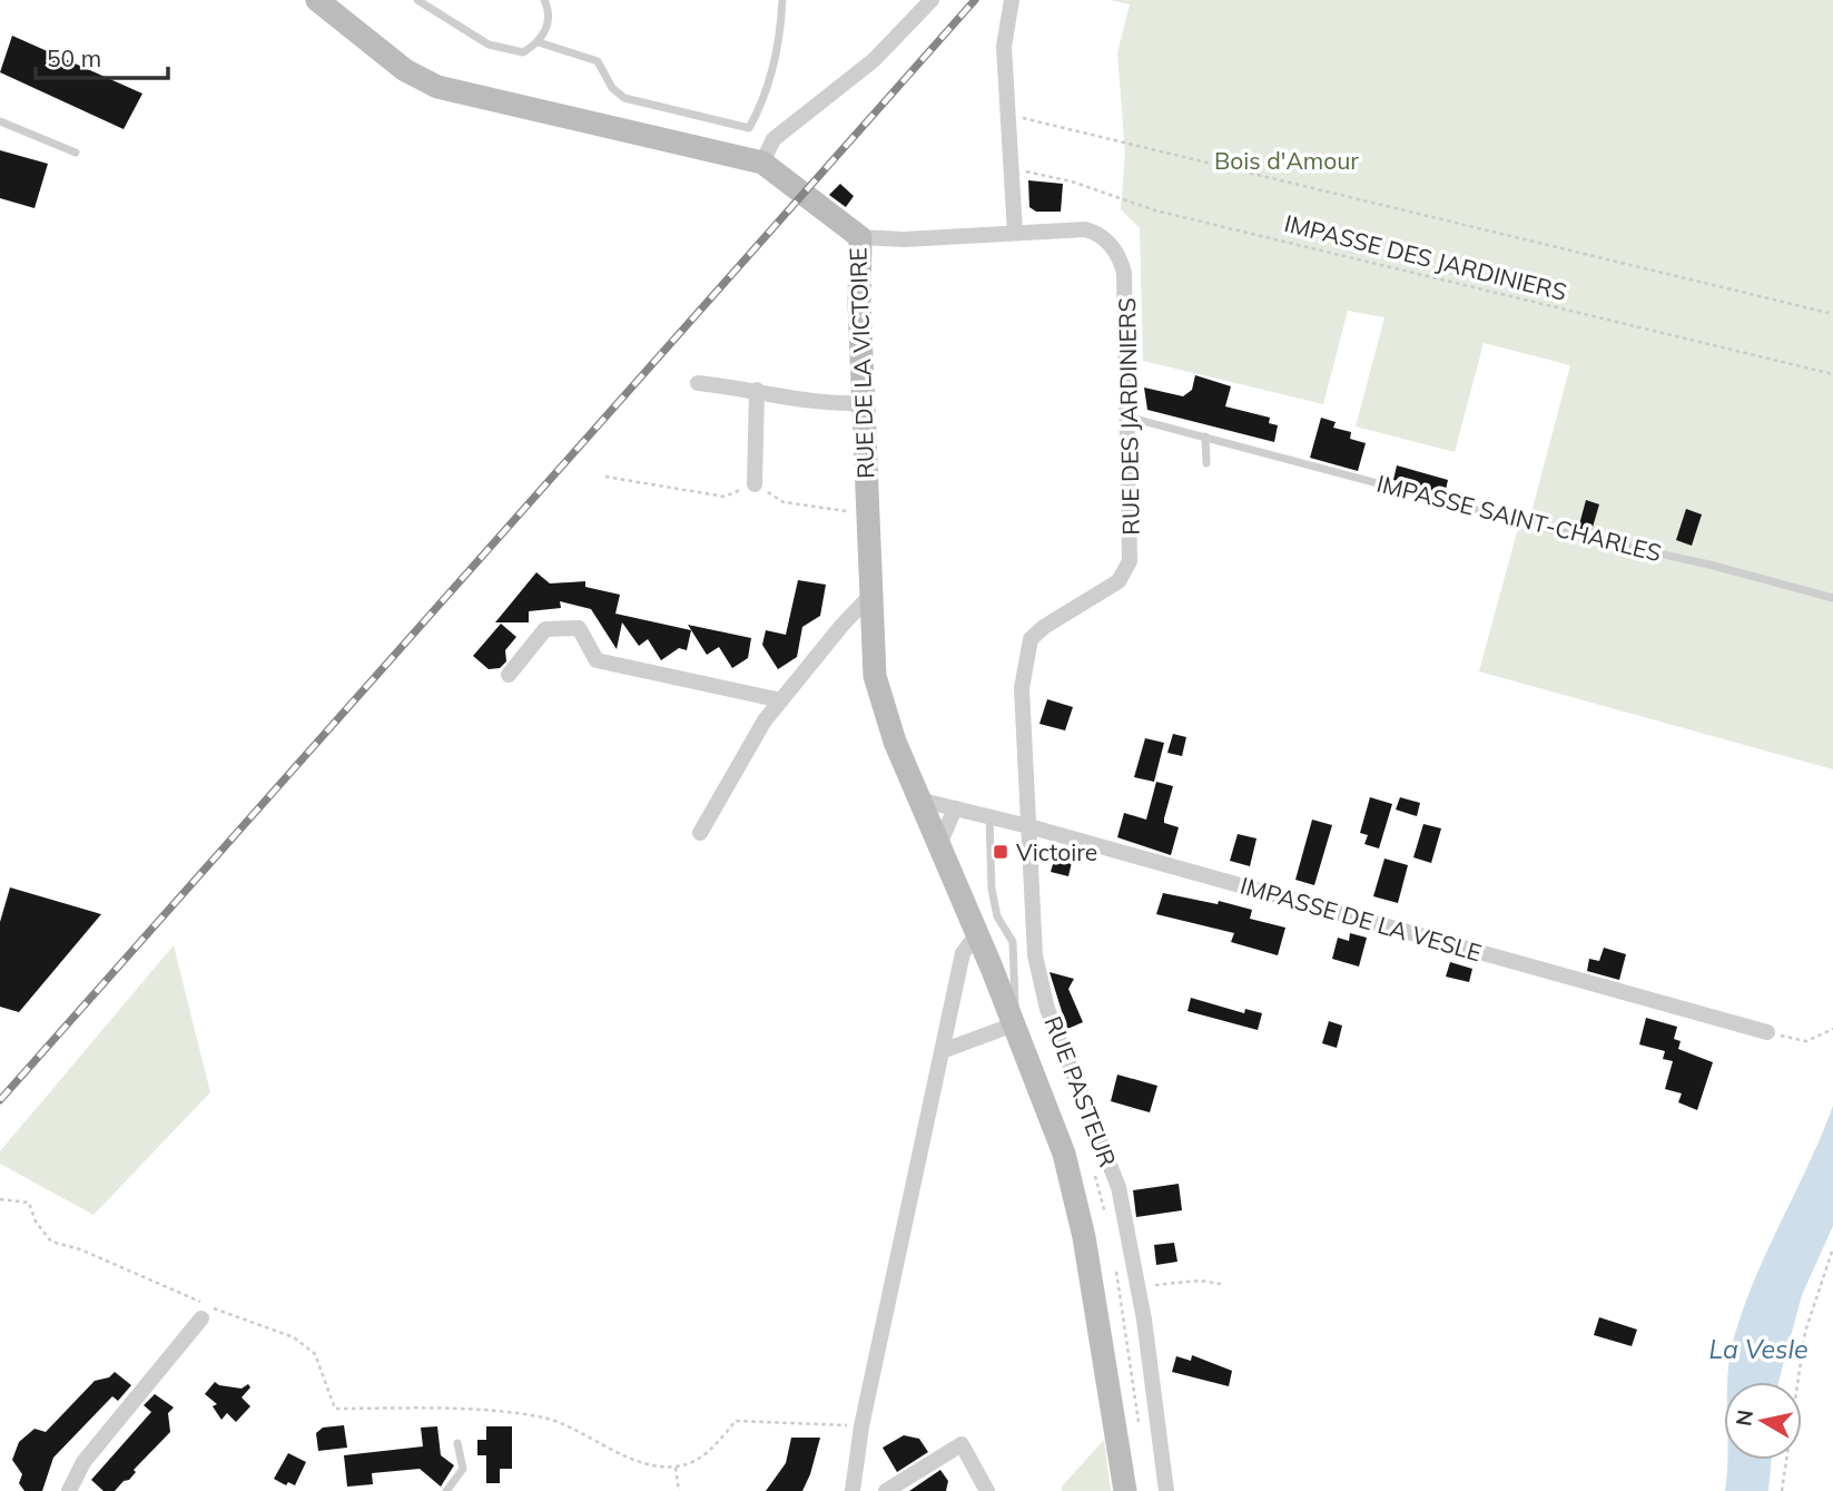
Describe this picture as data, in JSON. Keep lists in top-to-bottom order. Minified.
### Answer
{"streets":{"street":["RUE DE LA VICTOIRE","RUE DES JARDINIERS","IMPASSE DE LA VESLE","RUE PASTEUR"],"lane":["IMPASSE SAINT-CHARLES"],"path":["IMPASSE DES JARDINIERS"]},"crossings":[["RUE DE LA VICTOIRE","RUE DES JARDINIERS"],["RUE DE LA VICTOIRE","IMPASSE DE LA VESLE"],["RUE DES JARDINIERS","IMPASSE SAINT-CHARLES"],["RUE DES JARDINIERS","RUE PASTEUR"],["IMPASSE DE LA VESLE","RUE PASTEUR"]],"water":["La Vesle"],"parks":["Bois d'Amour"],"places":{"transit":["Victoire"]},"scale_bar":"50 m","north":"left"}
